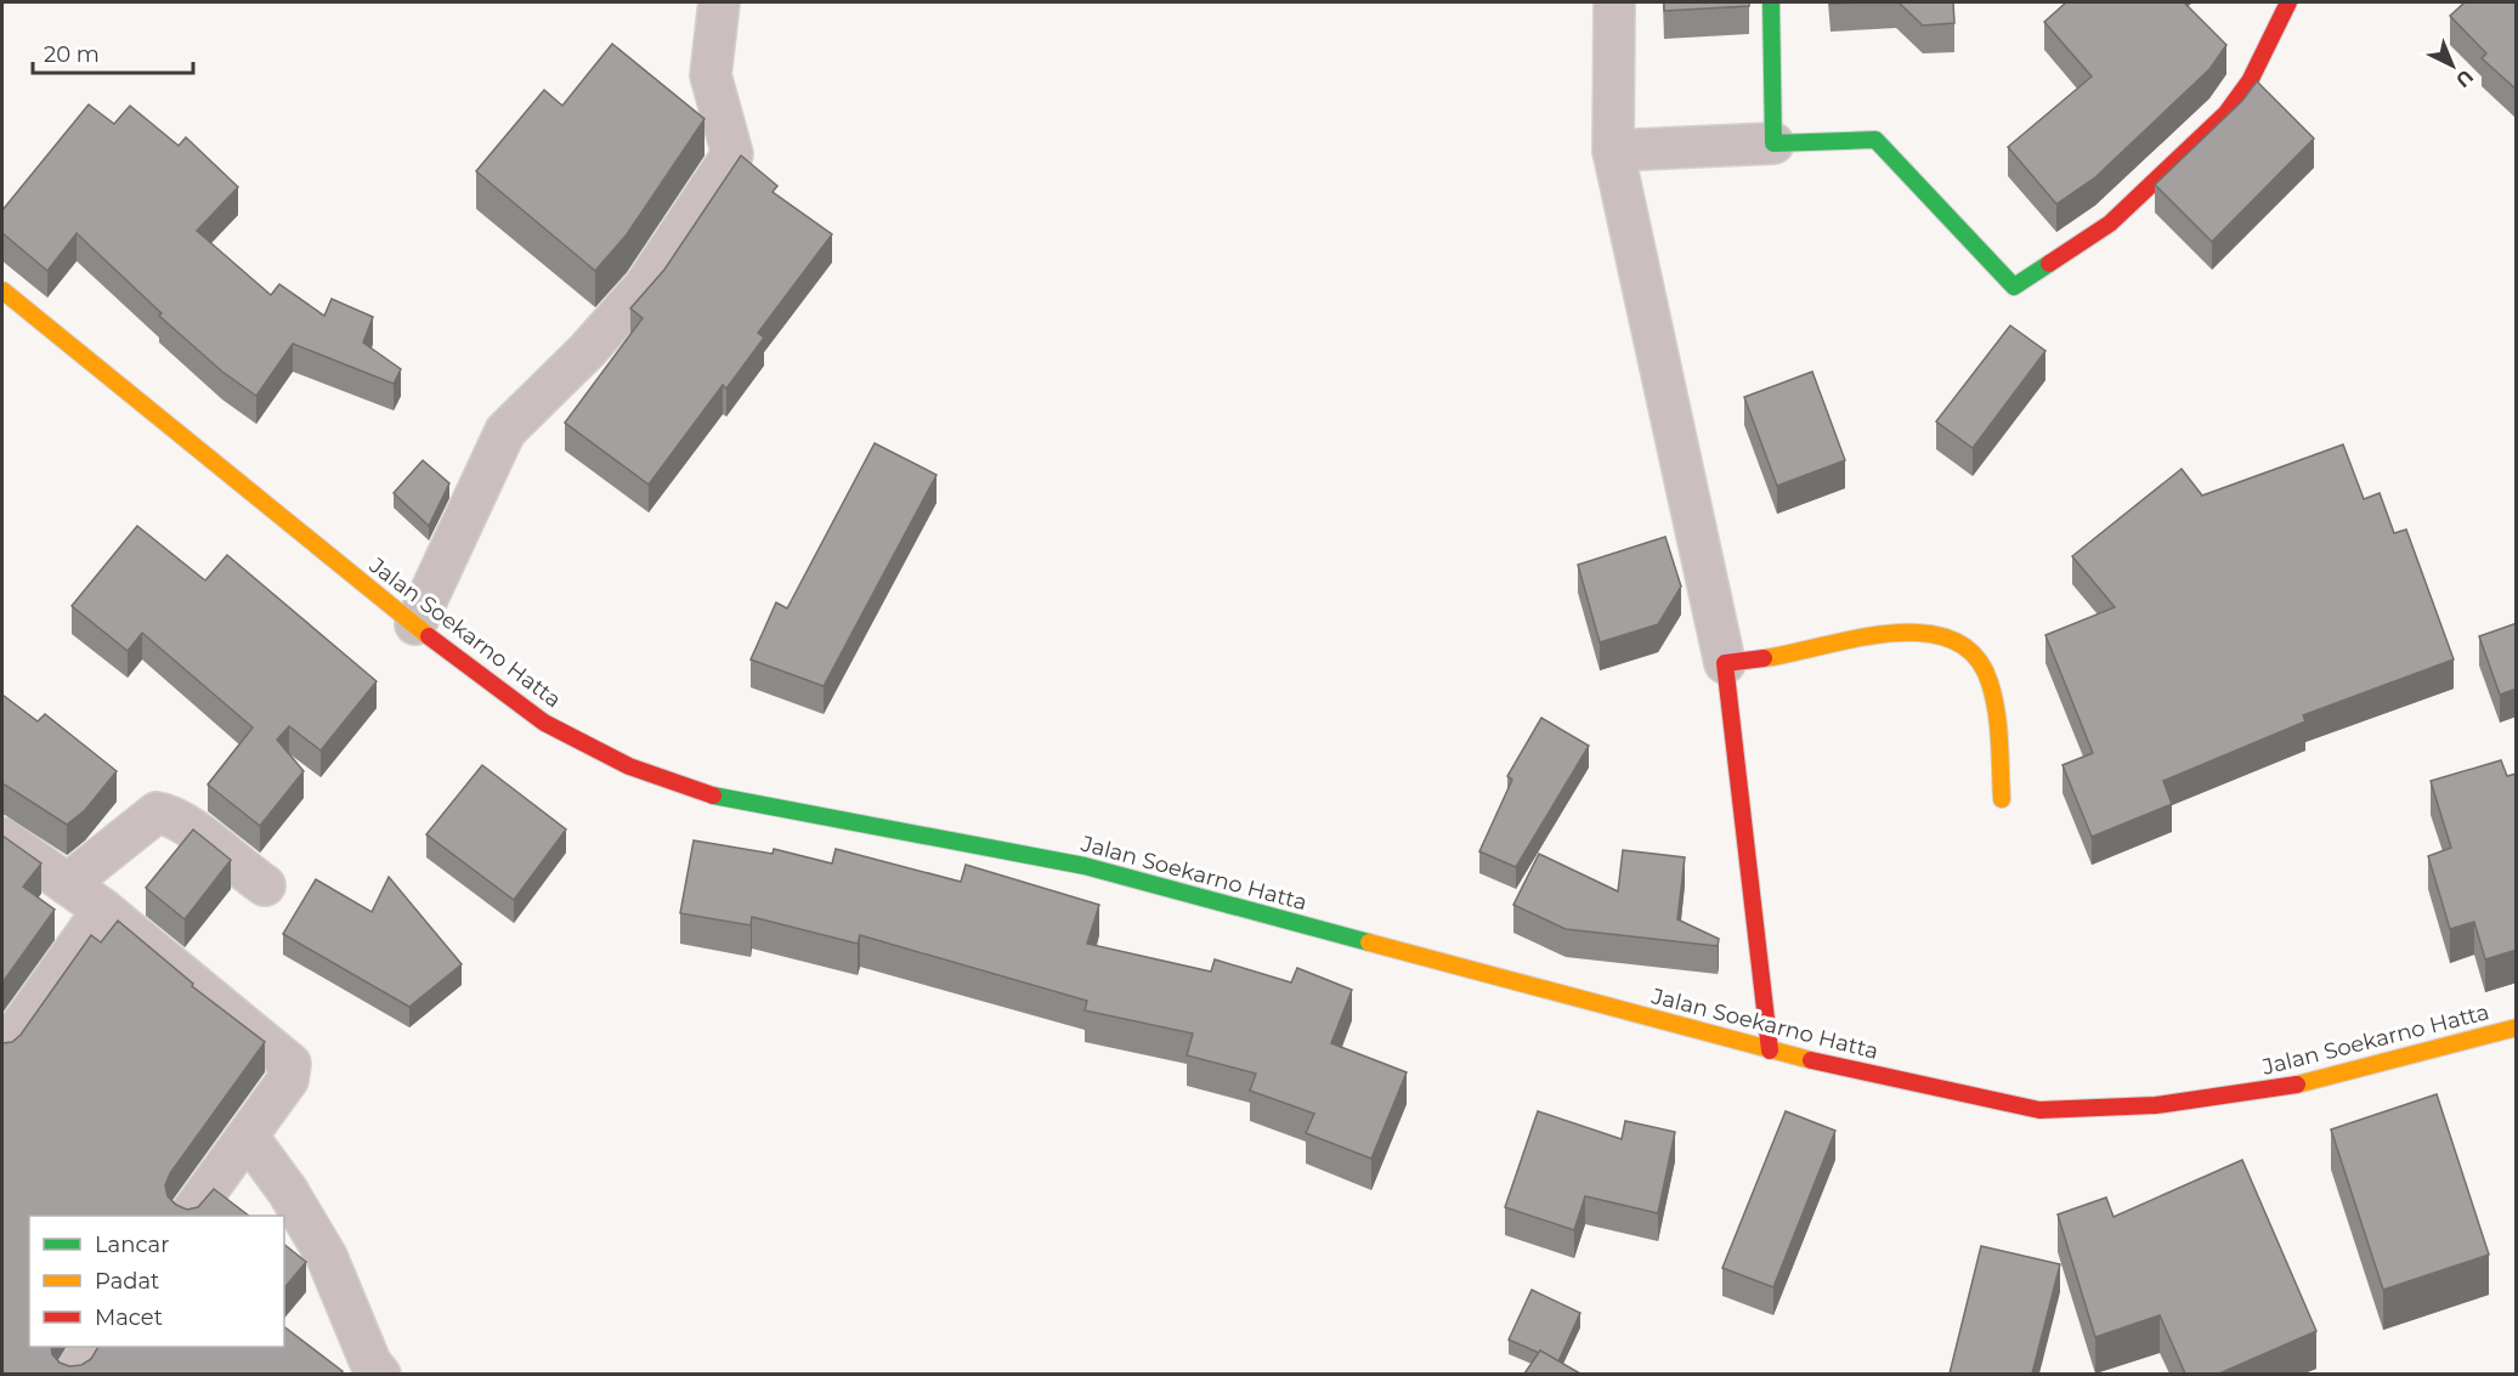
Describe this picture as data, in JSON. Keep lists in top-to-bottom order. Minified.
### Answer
{"streets":{"street":["Jalan Soekarno Hatta"]},"legend":["Lancar","Padat","Macet"],"scale_bar":"20 m","north":"bottom right"}
